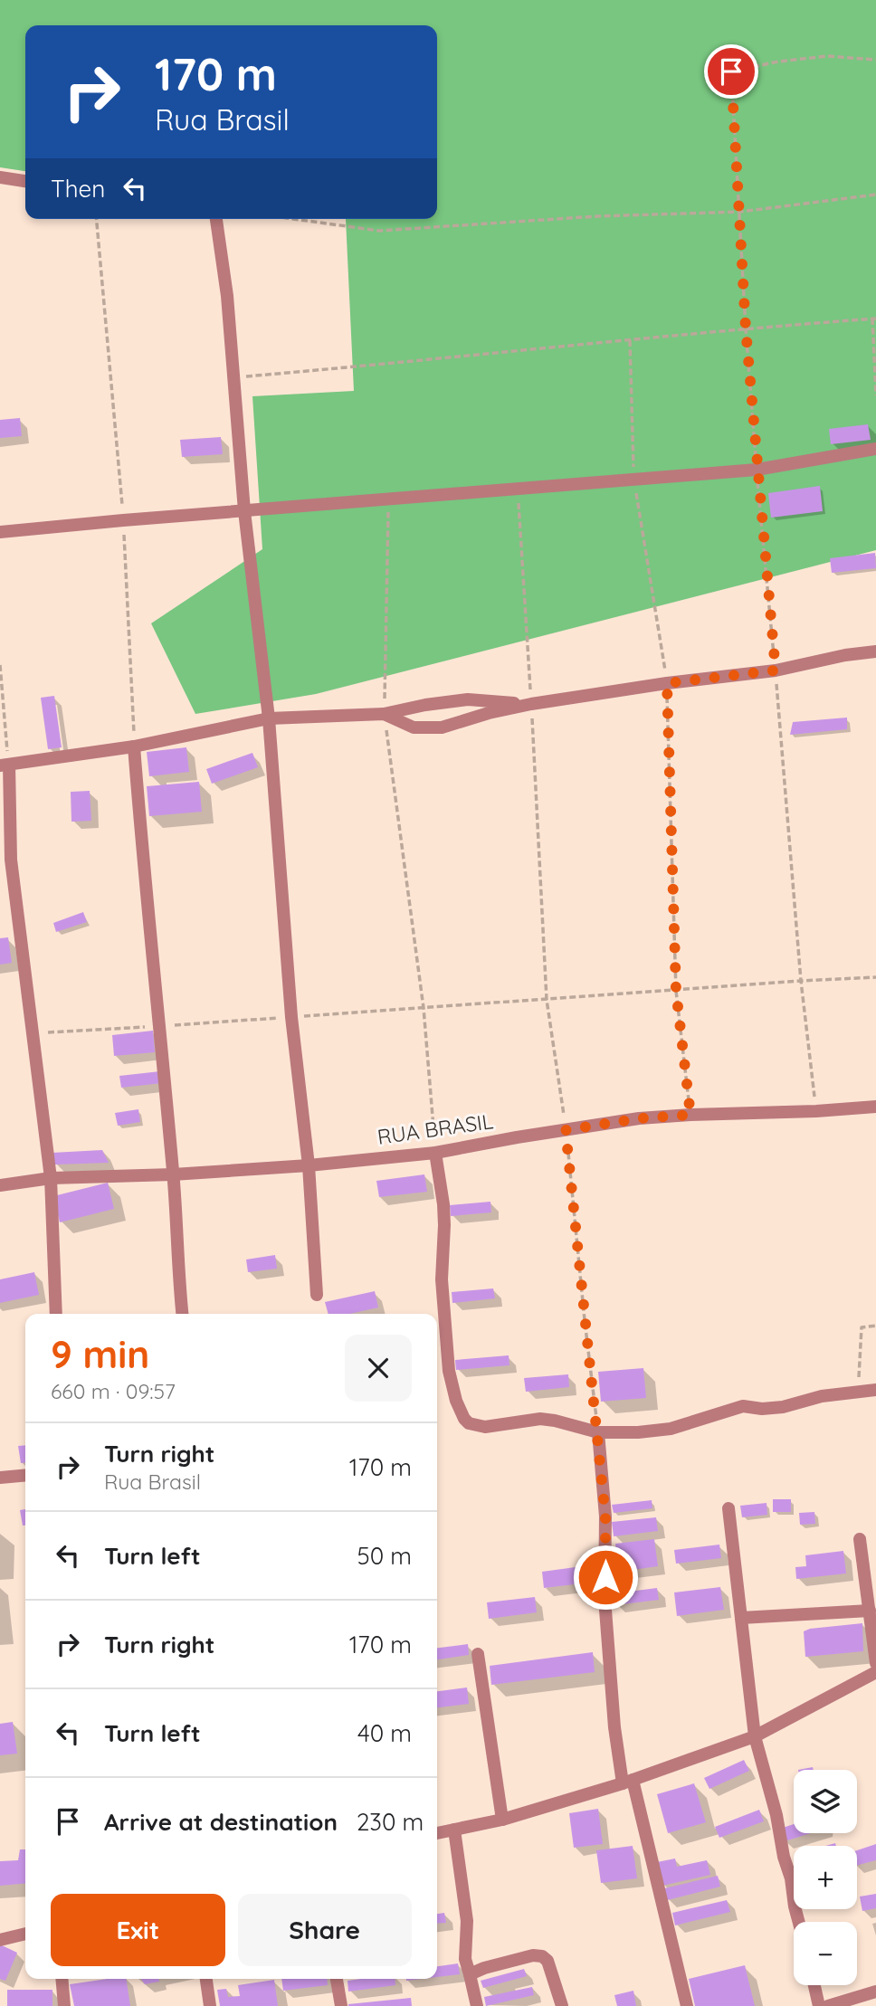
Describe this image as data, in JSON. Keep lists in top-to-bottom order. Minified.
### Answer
{"streets":{"street":["RUA BRASIL"]},"page":{"turn":["170 m","Rua Brasil"],"then":"Then","heading":["9 min","660 m · 09:57"],"list":[{"name":"Turn right","note":"Rua Brasil","value":"170 m"},{"name":"Turn left","value":"50 m"},{"name":"Turn right","value":"170 m"},{"name":"Turn left","value":"40 m"},{"name":"Arrive at destination","value":"230 m"}],"map_buttons":["+","−"],"buttons":["Exit","Share"]}}
